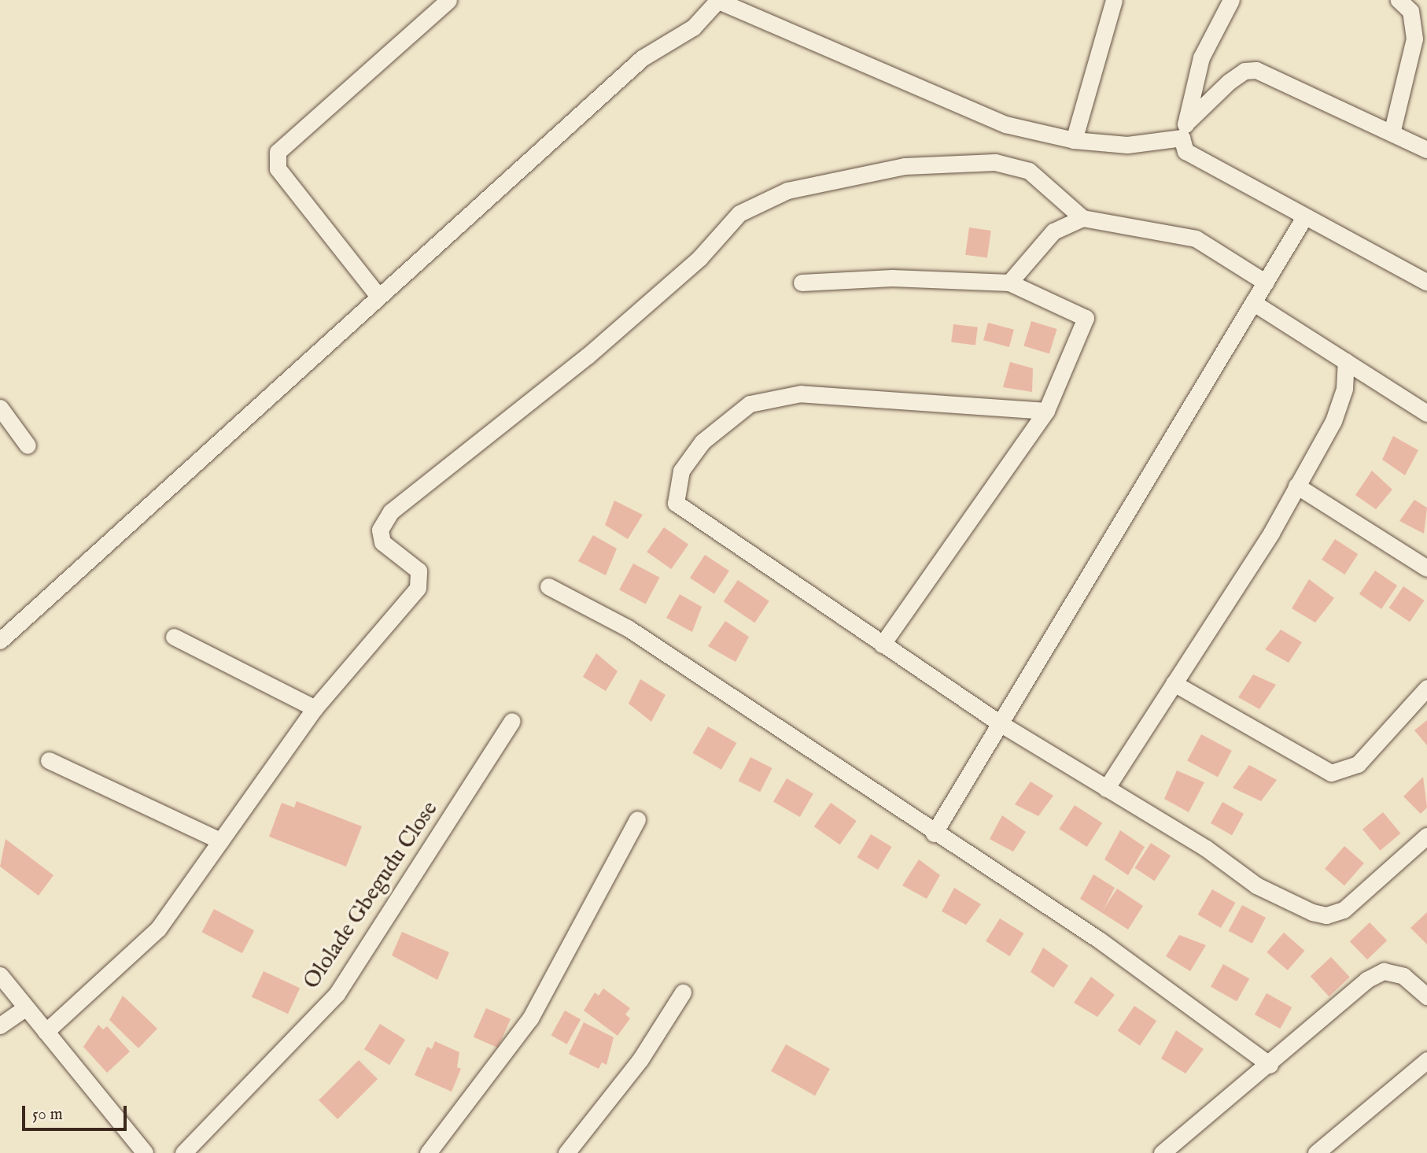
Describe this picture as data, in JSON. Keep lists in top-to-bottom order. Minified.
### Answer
{"streets":{"street":["Ololade Gbegudu Close"]},"scale_bar":"50 m"}
